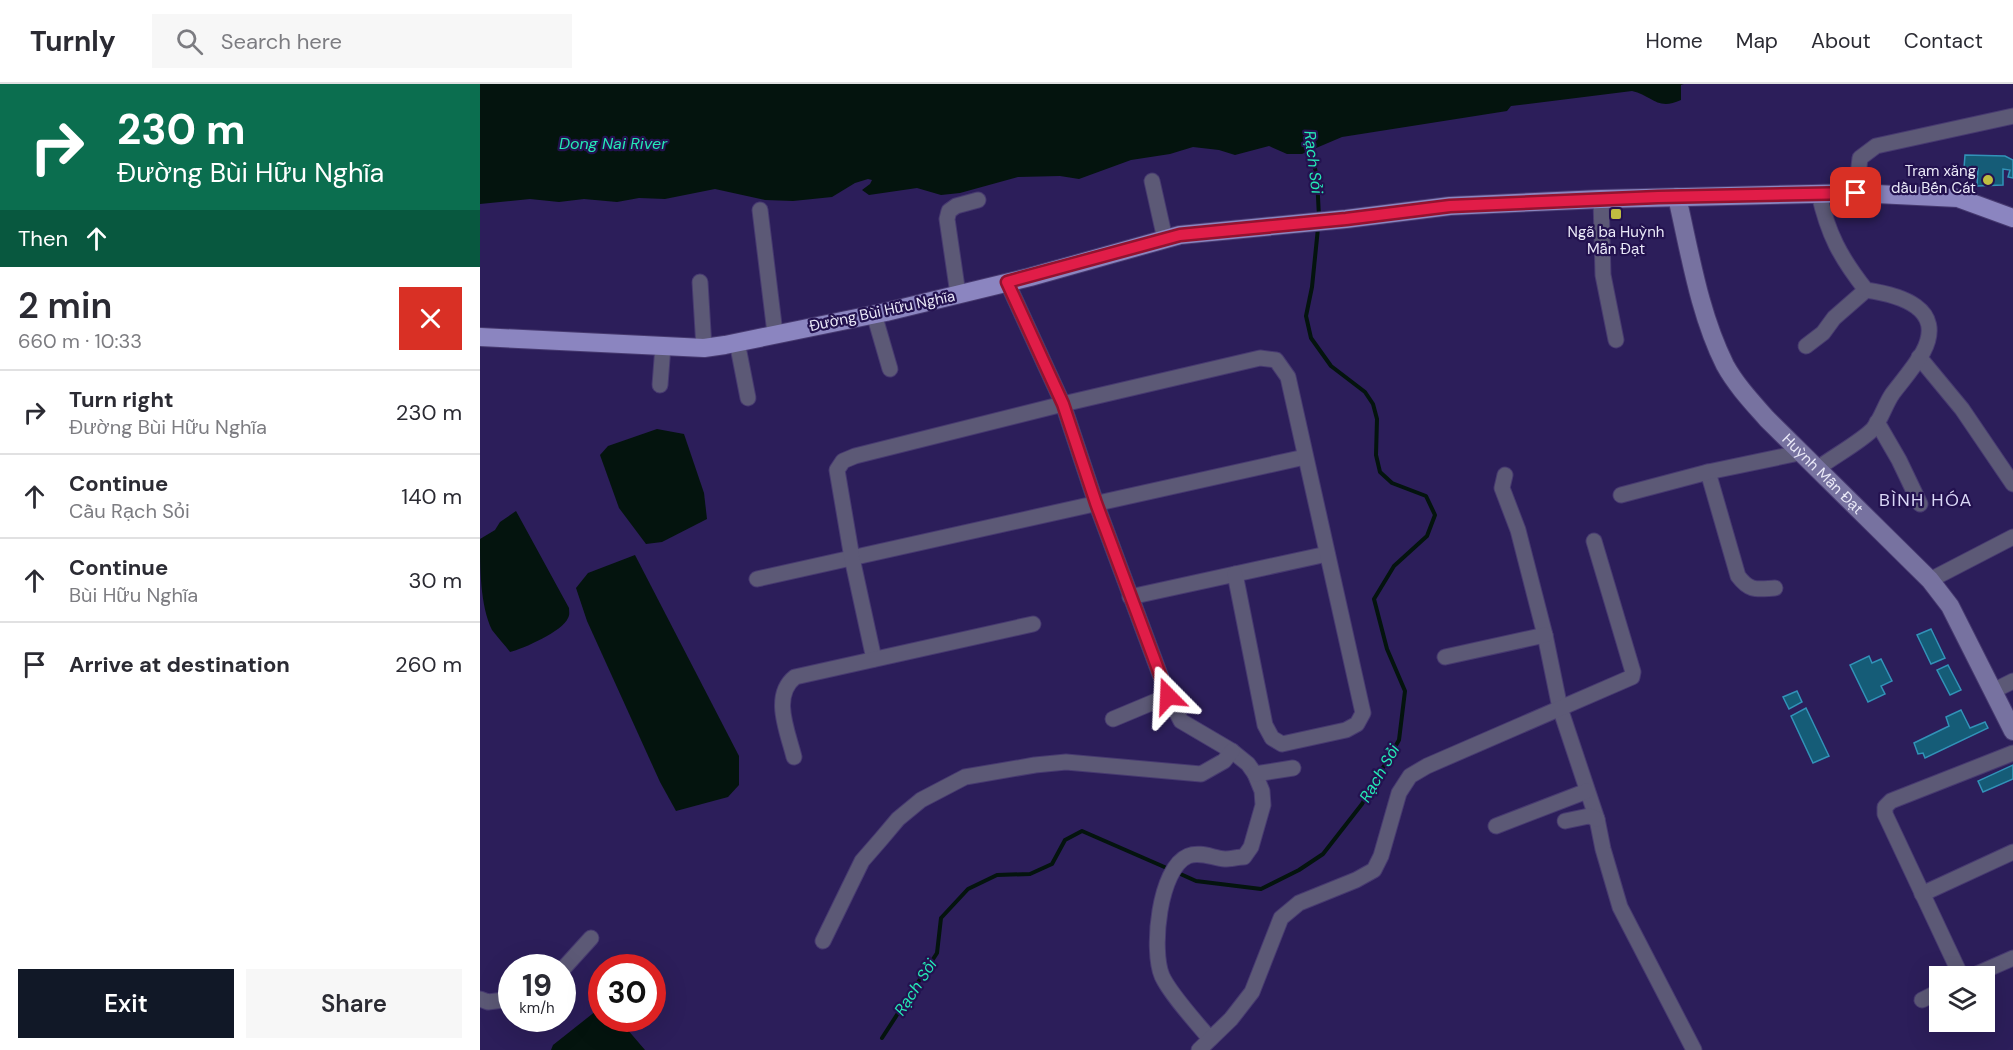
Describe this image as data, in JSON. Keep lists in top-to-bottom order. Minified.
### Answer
{"streets":{"main road":["Đường Bùi Hữu Nghĩa","Huỳnh Mẫn Đạt"]},"crossings":[["Đường Bùi Hữu Nghĩa","Huỳnh Mẫn Đạt"]],"districts":["BÌNH HÓA"],"water":["Dong Nai River","Rạch Sỏi"],"places":{"other":["Trạm xăng dầu Bến Cát"],"transit":["Ngã ba Huỳnh Mẫn Đạt"]},"page":{"header":"Turnly","search":"Search here","nav":["Home","Map","About","Contact"],"turn":["230 m","Đường Bùi Hữu Nghĩa"],"then":"Then","heading":["2 min","660 m · 10:33"],"list":[{"name":"Turn right","note":"Đường Bùi Hữu Nghĩa","value":"230 m"},{"name":"Continue","note":"Cầu Rạch Sỏi","value":"140 m"},{"name":"Continue","note":"Bùi Hữu Nghĩa","value":"30 m"},{"name":"Arrive at destination","value":"260 m"}],"speed":"19 km/h","limit":"30","buttons":["Exit","Share"]}}
